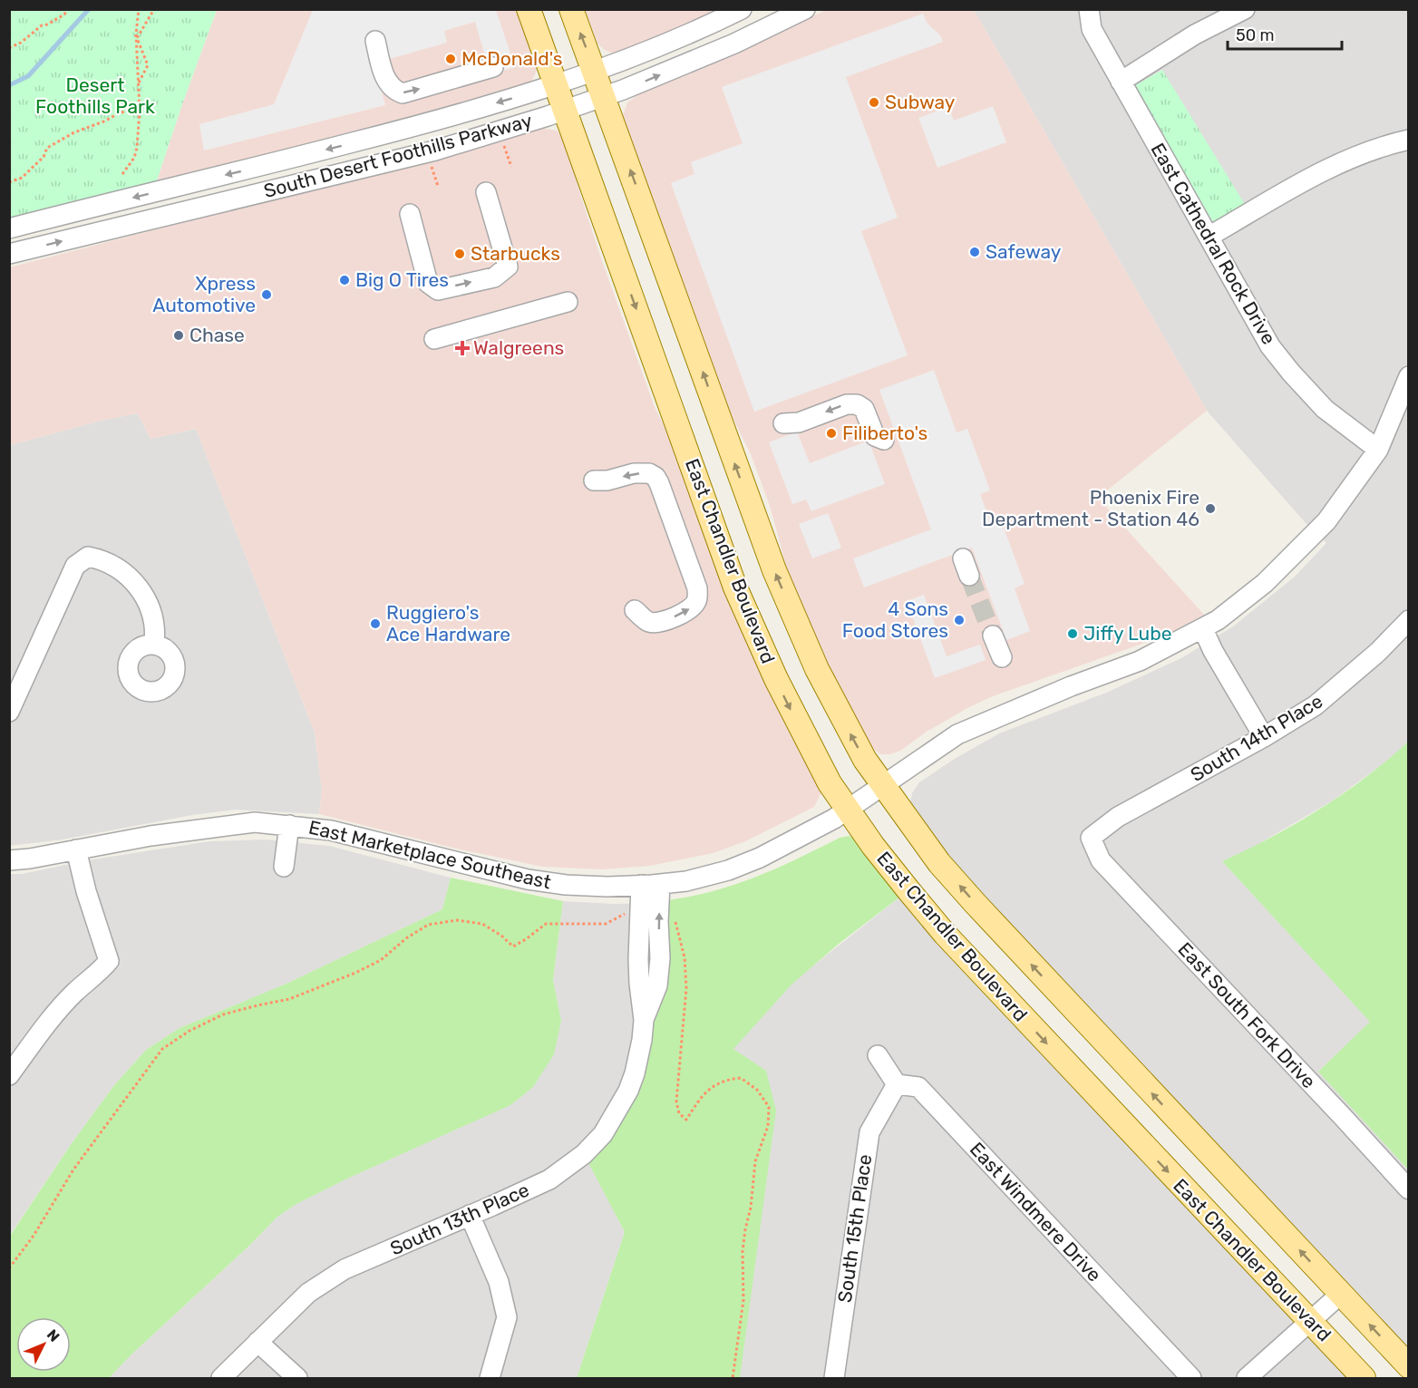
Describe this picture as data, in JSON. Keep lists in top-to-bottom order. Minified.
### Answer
{"streets":{"main road":["East Chandler Boulevard"],"street":["South Desert Foothills Parkway","East Cathedral Rock Drive","South 14th Place","East Marketplace Southeast","East South Fork Drive","East Windmere Drive","South 13th Place","South 15th Place"]},"crossings":[["South Desert Foothills Parkway","East Chandler Boulevard"],["East Cathedral Rock Drive","East Marketplace Southeast"],["East Chandler Boulevard","East Marketplace Southeast"],["South 14th Place","East South Fork Drive"],["East Marketplace Southeast","South 13th Place"],["East Windmere Drive","South 15th Place"]],"parks":["Desert Foothills Park"],"places":{"other":["McDonald's","Subway","Safeway","Starbucks","Big O Tires","Xpress Automotive","Chase","Filiberto's","Phoenix Fire Department - Station 46","4 Sons Food Stores","Ruggiero's Ace Hardware","Jiffy Lube"],"health":["Walgreens"]},"scale_bar":"50 m","north":"top right"}
